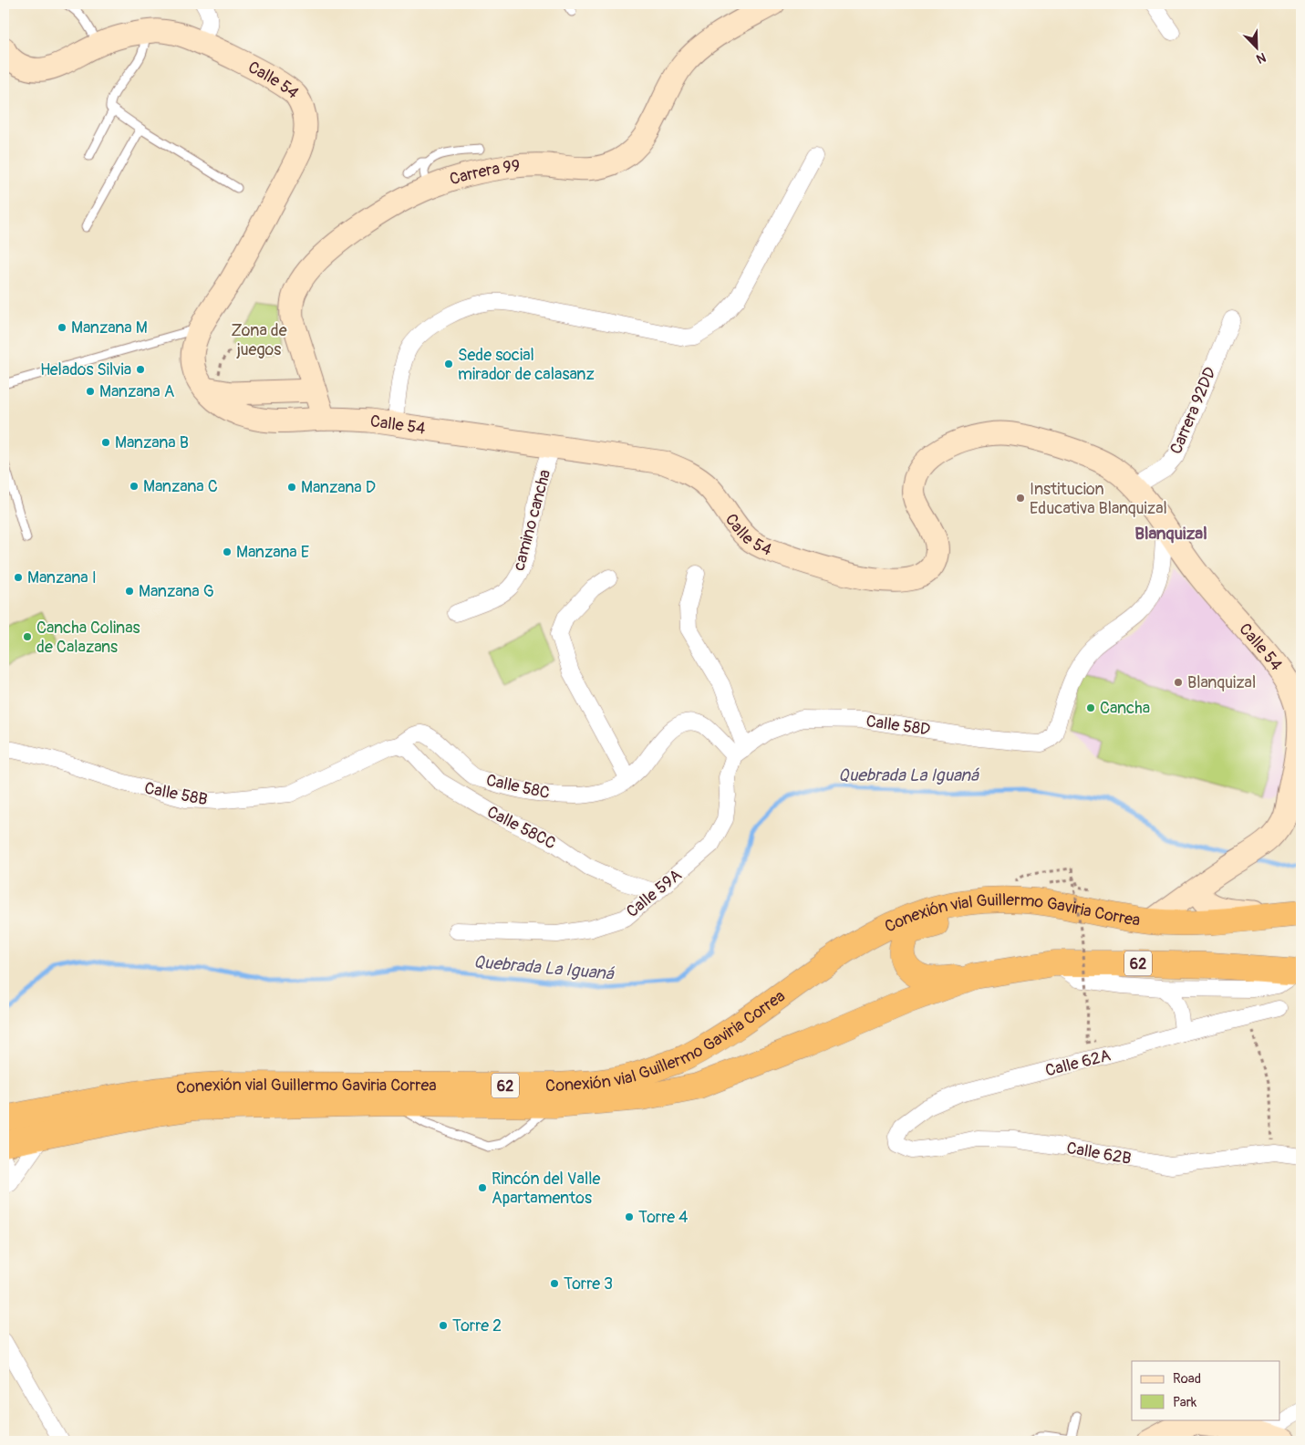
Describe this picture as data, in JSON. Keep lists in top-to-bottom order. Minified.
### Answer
{"streets":{"highway":["Conexión vial Guillermo Gaviria Correa","62"],"street":["Calle 54","Carrera 99","Carrera 92DD","camino cancha","Calle 58D","Calle 58C","Calle 58B","Calle 58CC","Calle 59A","Calle 62A","Calle 62B"]},"crossings":[["Calle 54","Carrera 99"],["Calle 54","Carrera 92DD"],["Calle 54","camino cancha"],["Calle 54","Calle 58D"],["Calle 54","Conexión vial Guillermo Gaviria Correa"],["Calle 58D","Calle 58C"],["Calle 58D","Calle 59A"],["Calle 58C","Calle 58B"],["Calle 58C","Calle 58CC"],["Calle 58C","Calle 59A"],["Calle 58B","Calle 58CC"],["Calle 58CC","Calle 59A"],["Calle 62A","Calle 62B"]],"districts":["Blanquizal"],"water":["Quebrada La Iguaná"],"parks":["Zona de juegos"],"places":["Manzana M","Sede social mirador de calasanz","Helados Silvia","Manzana A","Manzana B","Manzana C","Manzana D","Institucion Educativa Blanquizal","Manzana E","Manzana I","Manzana G","Cancha Colinas de Calazans","Blanquizal","Cancha","Rincón del Valle Apartamentos","Torre 4","Torre 3","Torre 2"],"legend":["Road","Park"],"north":"bottom right"}
